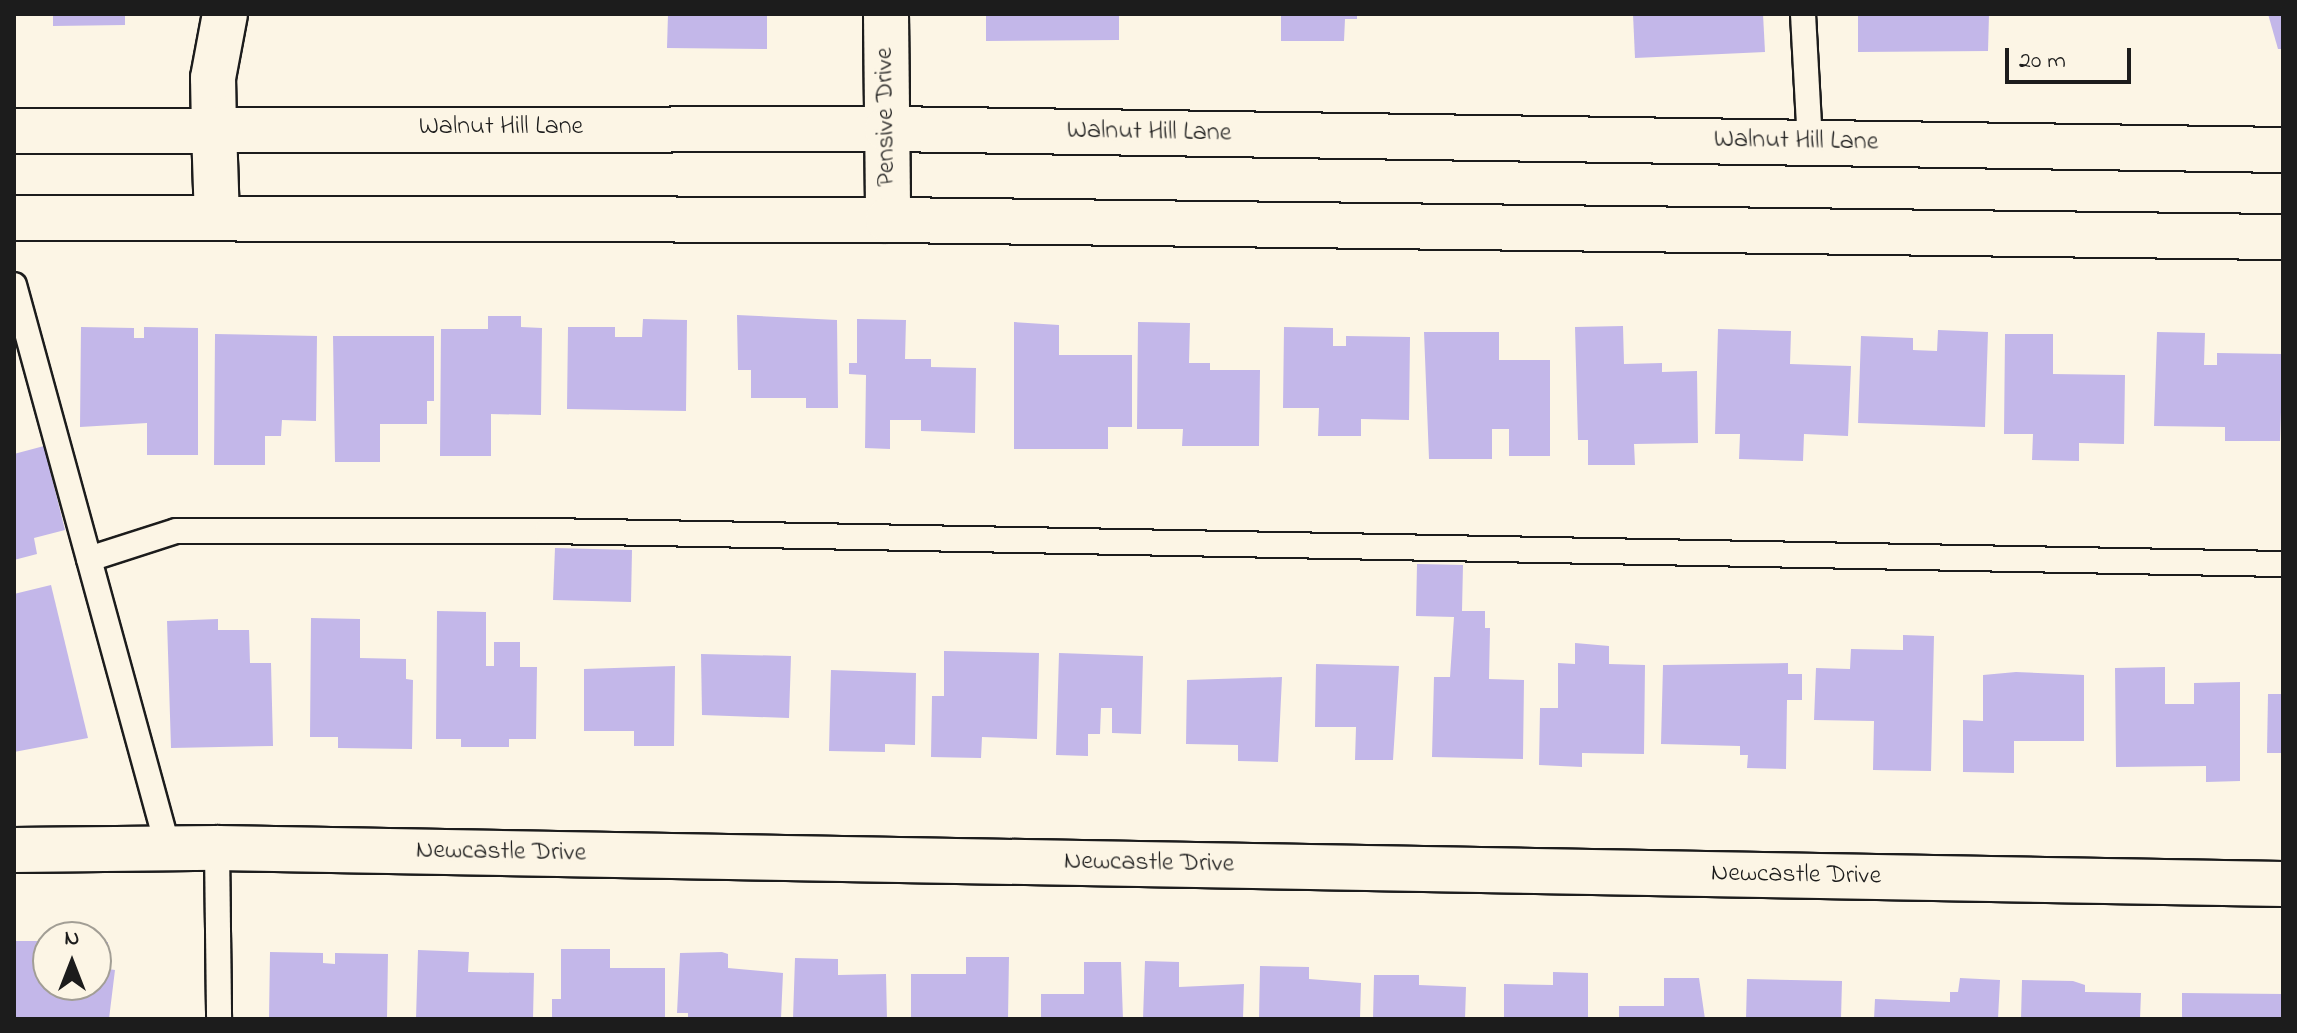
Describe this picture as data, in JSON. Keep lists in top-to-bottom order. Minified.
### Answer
{"streets":{"main road":["Pensive Drive","Walnut Hill Lane","Newcastle Drive"]},"crossings":[["Pensive Drive","Walnut Hill Lane"]],"scale_bar":"20 m","north":"top"}
